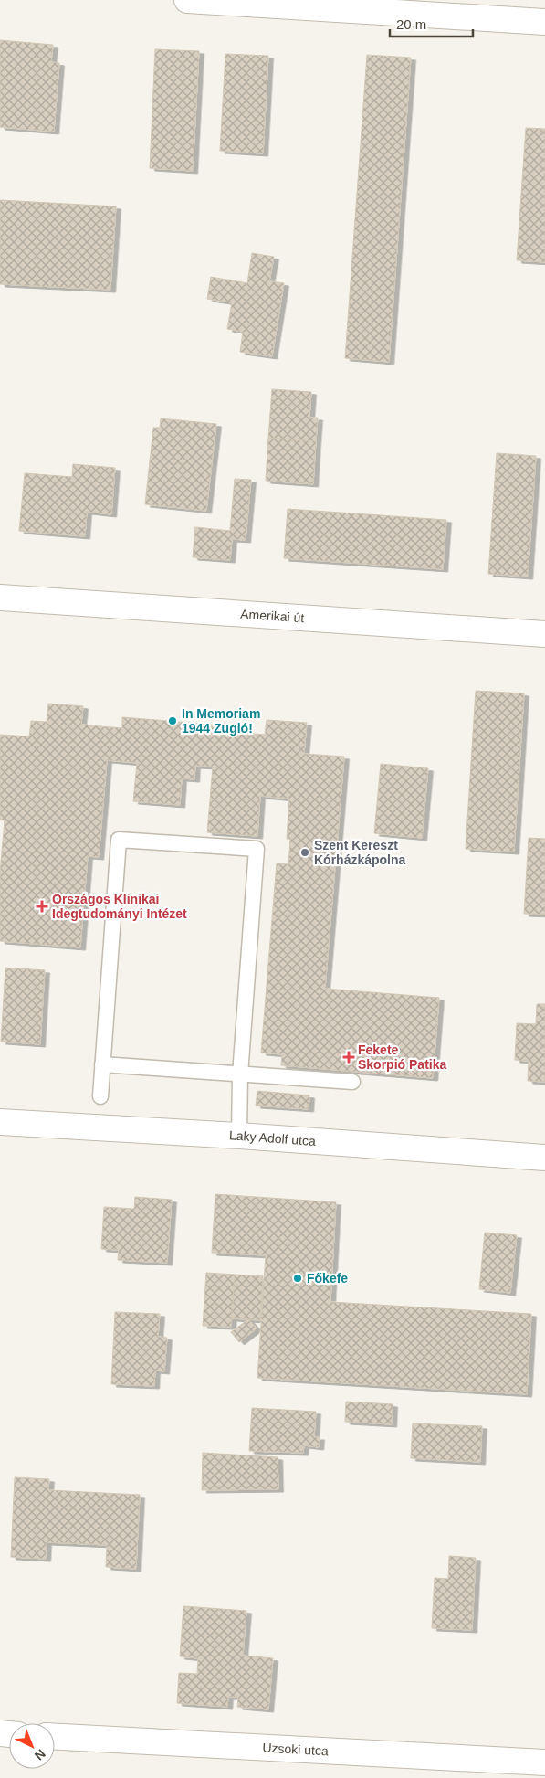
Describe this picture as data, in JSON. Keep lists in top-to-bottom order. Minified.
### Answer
{"streets":{"street":["Amerikai út","Laky Adolf utca","Uzsoki utca"]},"places":{"other":["In Memoriam 1944 Zugló!","Szent Kereszt Kórházkápolna","Főkefe"],"health":["Országos Klinikai Idegtudományi Intézet","Fekete Skorpió Patika"]},"scale_bar":"20 m","north":"bottom right"}
